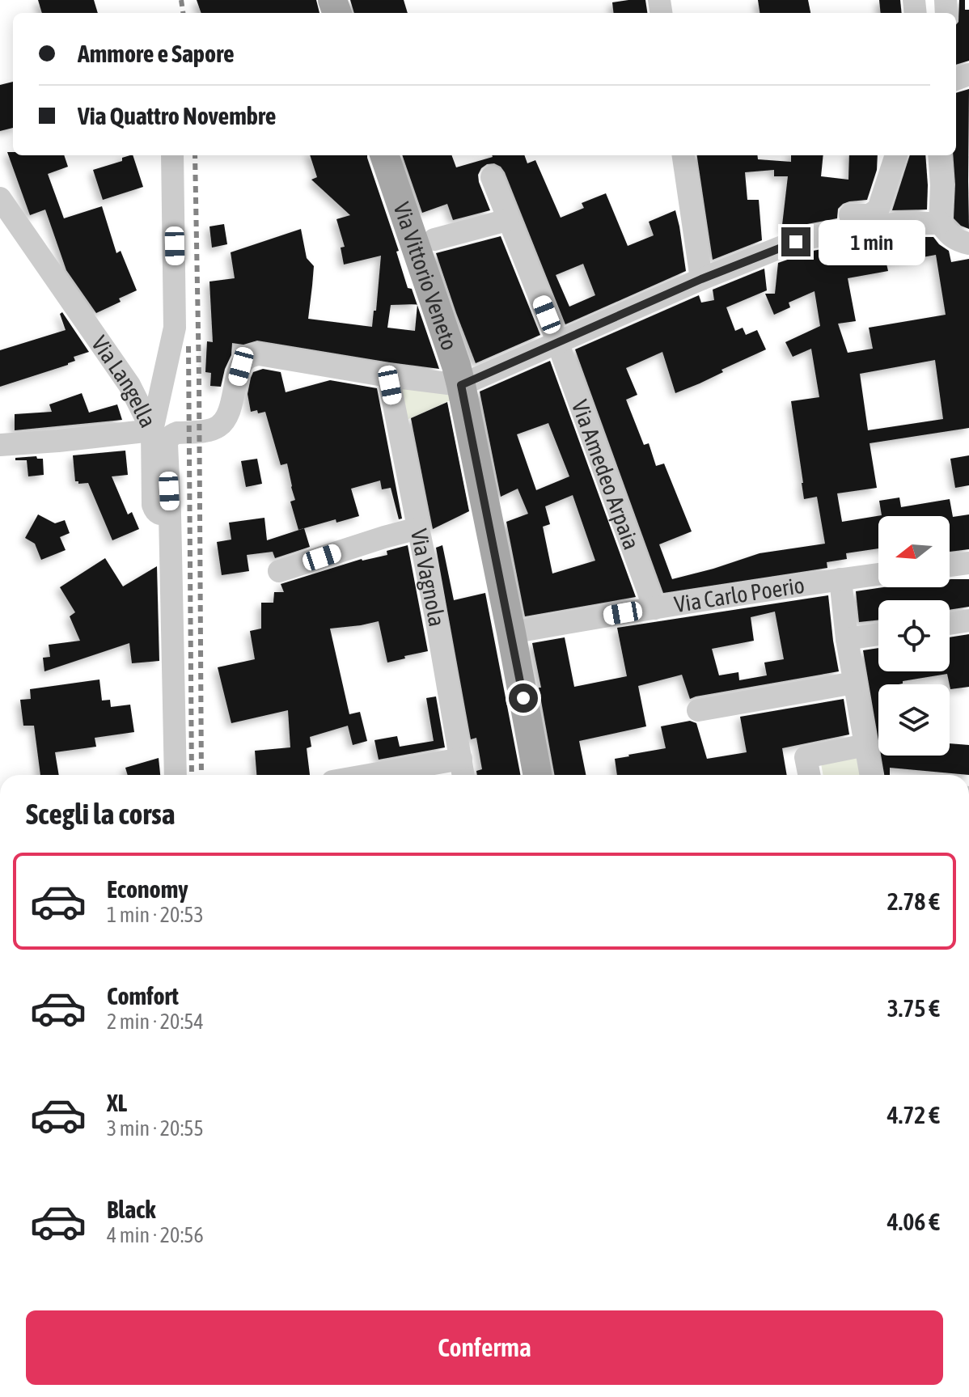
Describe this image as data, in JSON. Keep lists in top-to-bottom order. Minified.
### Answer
{"streets":{"main road":["Via Vittorio Veneto"],"street":["Via Langella","Via Amedeo Arpaia","Via Vagnola","Via Carlo Poerio"]},"crossings":[["Via Vittorio Veneto","Via Carlo Poerio"],["Via Amedeo Arpaia","Via Carlo Poerio"]],"north":"left","page":{"banner":["Ammore e Sapore","Via Quattro Novembre"],"bubble":"1 min","heading":"Scegli la corsa","list":[{"name":"Economy","note":"1 min · 20:53","value":"2.78 €"},{"name":"Comfort","note":"2 min · 20:54","value":"3.75 €"},{"name":"XL","note":"3 min · 20:55","value":"4.72 €"},{"name":"Black","note":"4 min · 20:56","value":"4.06 €"}],"buttons":"Conferma"}}
